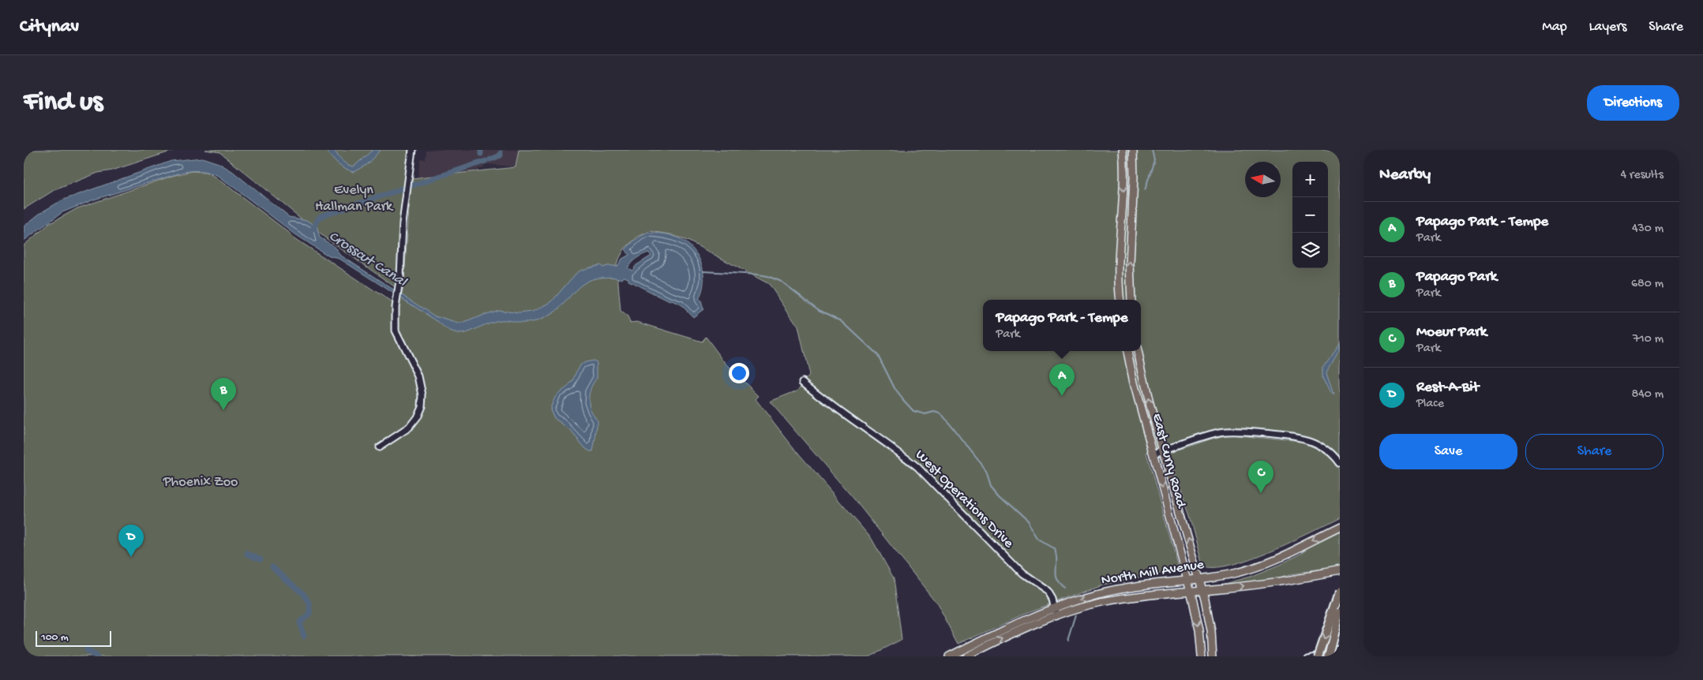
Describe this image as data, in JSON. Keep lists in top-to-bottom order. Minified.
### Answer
{"streets":{"main road":["East Curry Road","North Mill Avenue"],"street":["West Operations Drive"]},"crossings":[["East Curry Road","North Mill Avenue"],["West Operations Drive","North Mill Avenue"]],"water":["Crosscut Canal"],"parks":["Evelyn Hallman Park","Phoenix Zoo"],"scale_bar":"100 m","north":"left","page":{"header":"Citynav","nav":["Map","Layers","Share"],"buttons":["Directions",["Save","Share"]],"title":"Find us","heading":["Nearby","4 results"],"map_buttons":["+","−"],"list":[{"mark":"A","name":"Papago Park - Tempe","note":"Park","value":"430 m"},{"mark":"B","name":"Papago Park","note":"Park","value":"680 m"},{"mark":"C","name":"Moeur Park","note":"Park","value":"710 m"},{"mark":"D","name":"Rest-A-Bit","note":"Place","value":"840 m"}],"popup":["Papago Park - Tempe","Park"],"pins":["A","B","C","D"],"scale":"100 m"}}
